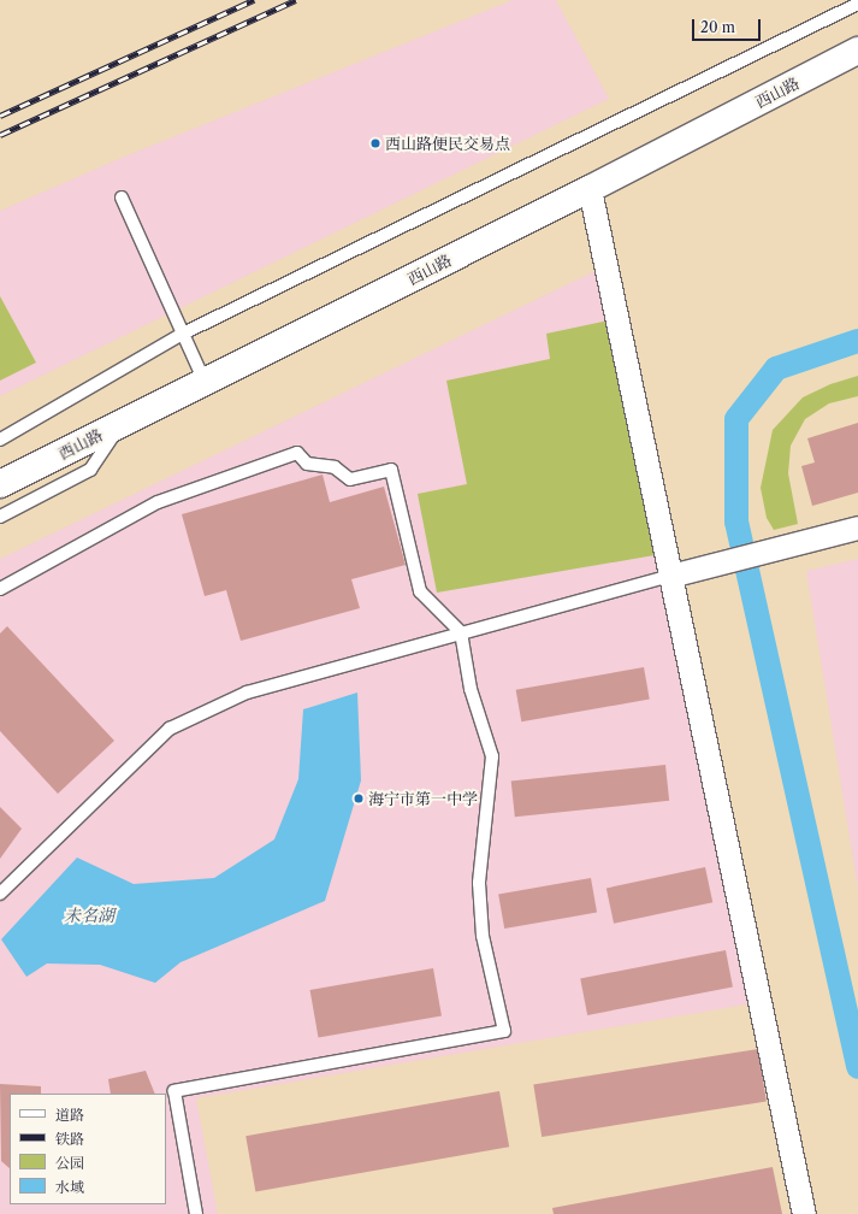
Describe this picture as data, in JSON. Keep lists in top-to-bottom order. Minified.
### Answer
{"streets":{"main road":["西山路"]},"water":["未名湖"],"places":["西山路便民交易点","海宁市第一中学"],"legend":["道路","铁路","公园","水域"],"scale_bar":"20 m"}
